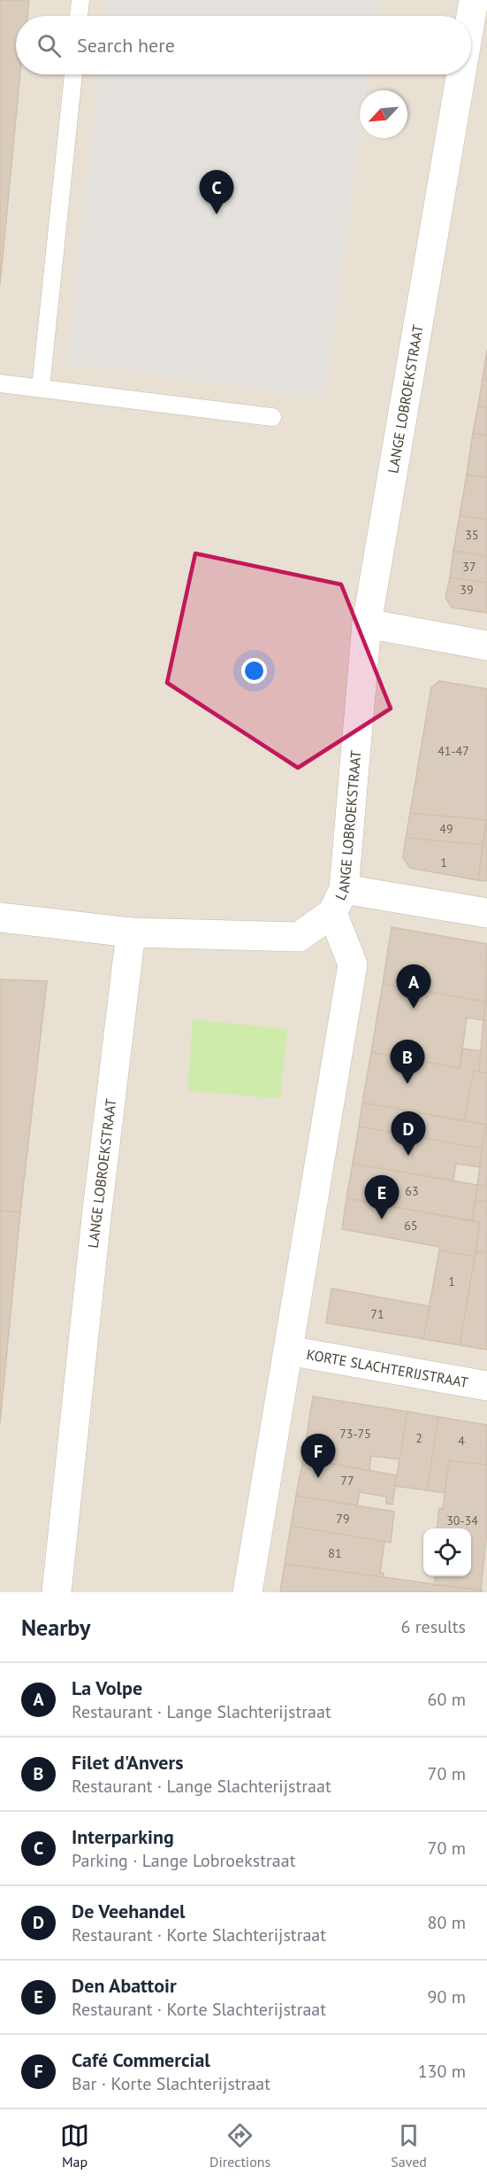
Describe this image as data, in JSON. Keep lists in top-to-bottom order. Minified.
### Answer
{"streets":{"street":["LANGE LOBROEKSTRAAT","KORTE SLACHTERIJSTRAAT"]},"house_numbers":["35","37","39","41-47","49","1","63","65","1","71","73-75","2","4","77","79","30-34","81"],"north":"bottom left","page":{"search":"Search here","pins":["C","A","B","D","E","F"],"heading":["Nearby","6 results"],"list":[{"mark":"A","name":"La Volpe","note":"Restaurant · Lange Slachterijstraat","value":"60 m"},{"mark":"B","name":"Filet d'Anvers","note":"Restaurant · Lange Slachterijstraat","value":"70 m"},{"mark":"C","name":"Interparking","note":"Parking · Lange Lobroekstraat","value":"70 m"},{"mark":"D","name":"De Veehandel","note":"Restaurant · Korte Slachterijstraat","value":"80 m"},{"mark":"E","name":"Den Abattoir","note":"Restaurant · Korte Slachterijstraat","value":"90 m"},{"mark":"F","name":"Café Commercial","note":"Bar · Korte Slachterijstraat","value":"130 m"}],"nav":["Map","Directions","Saved"]}}
